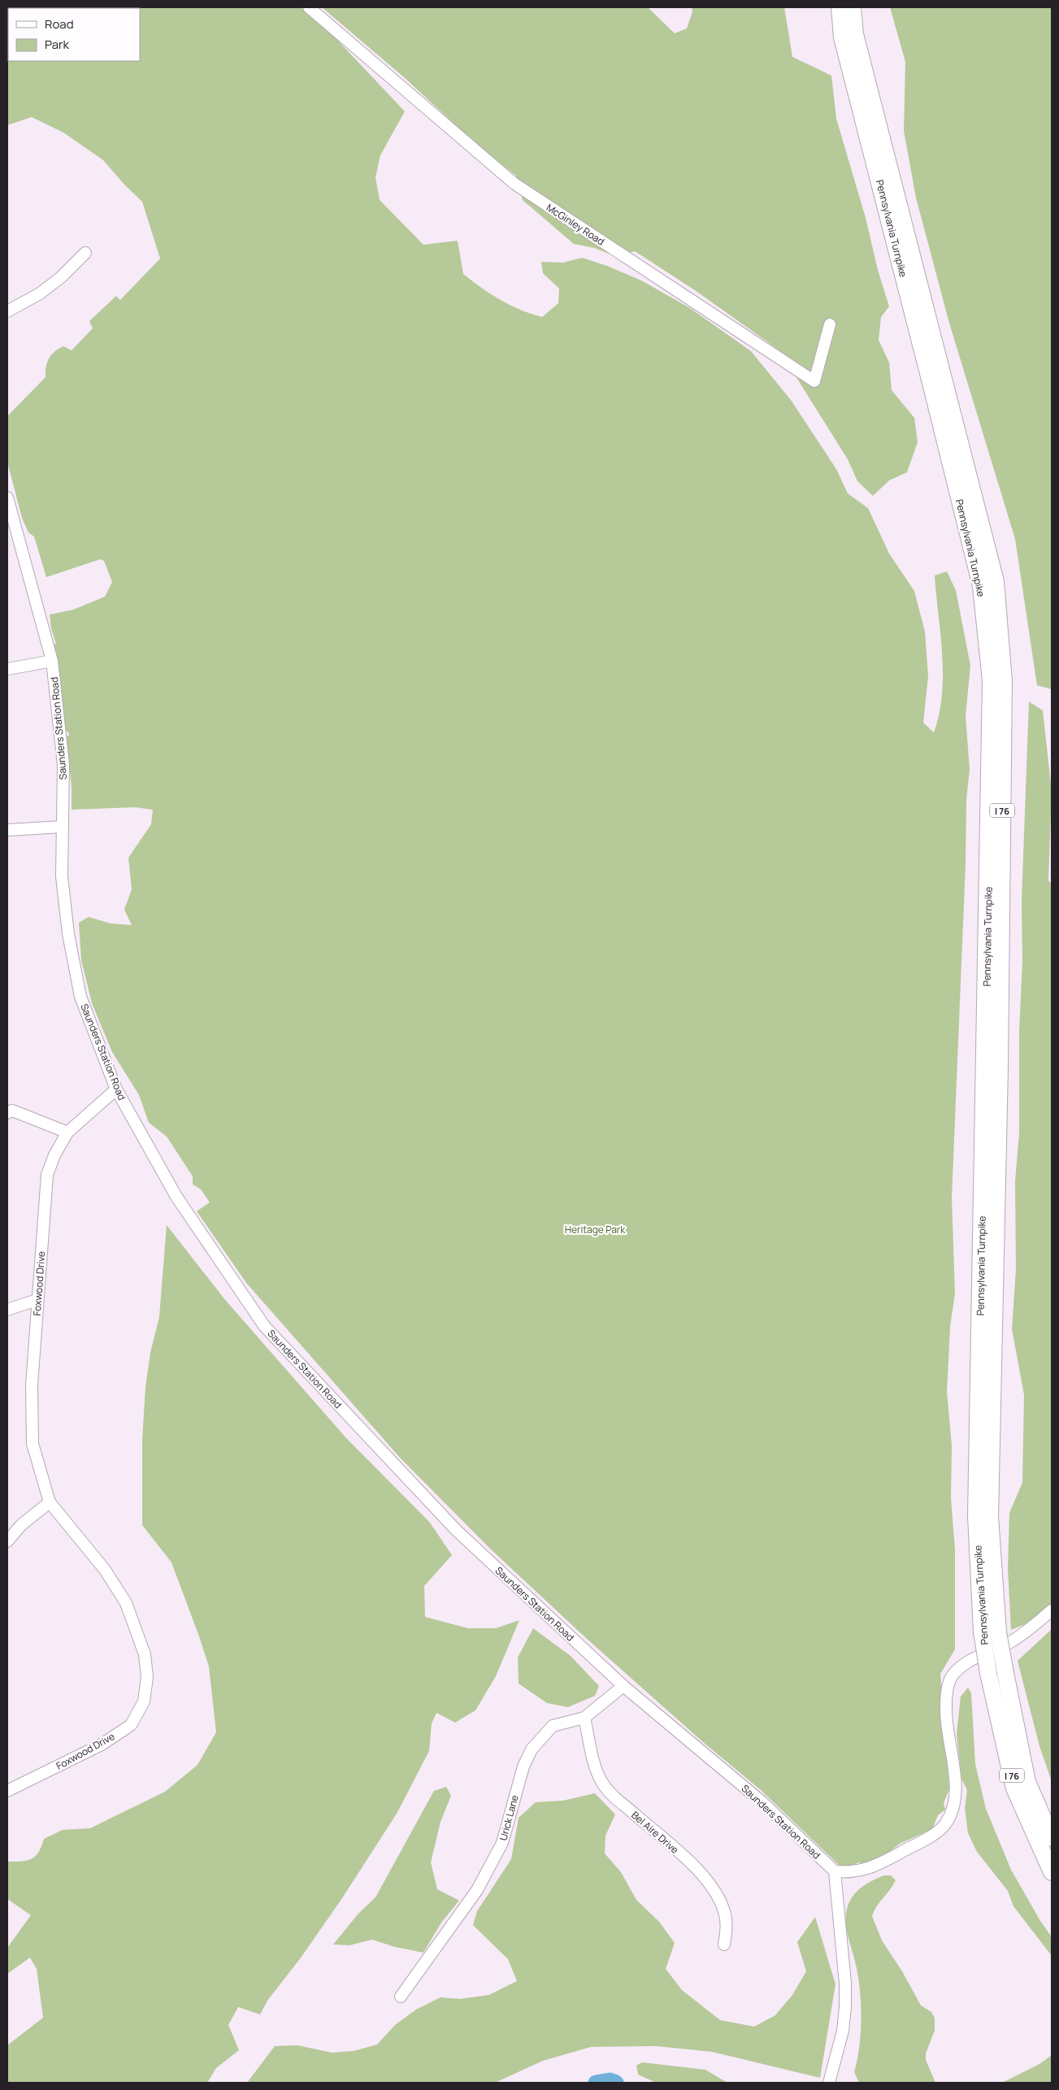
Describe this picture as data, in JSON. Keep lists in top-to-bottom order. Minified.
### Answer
{"streets":{"highway":["Pennsylvania Turnpike","I 76"],"street":["McGinley Road","Saunders Station Road","Foxwood Drive","Urick Lane","Bel Aire Drive"]},"crossings":[["Saunders Station Road","Foxwood Drive"],["Saunders Station Road","Urick Lane"],["Urick Lane","Bel Aire Drive"]],"parks":["Heritage Park"],"legend":["Road","Park"]}
